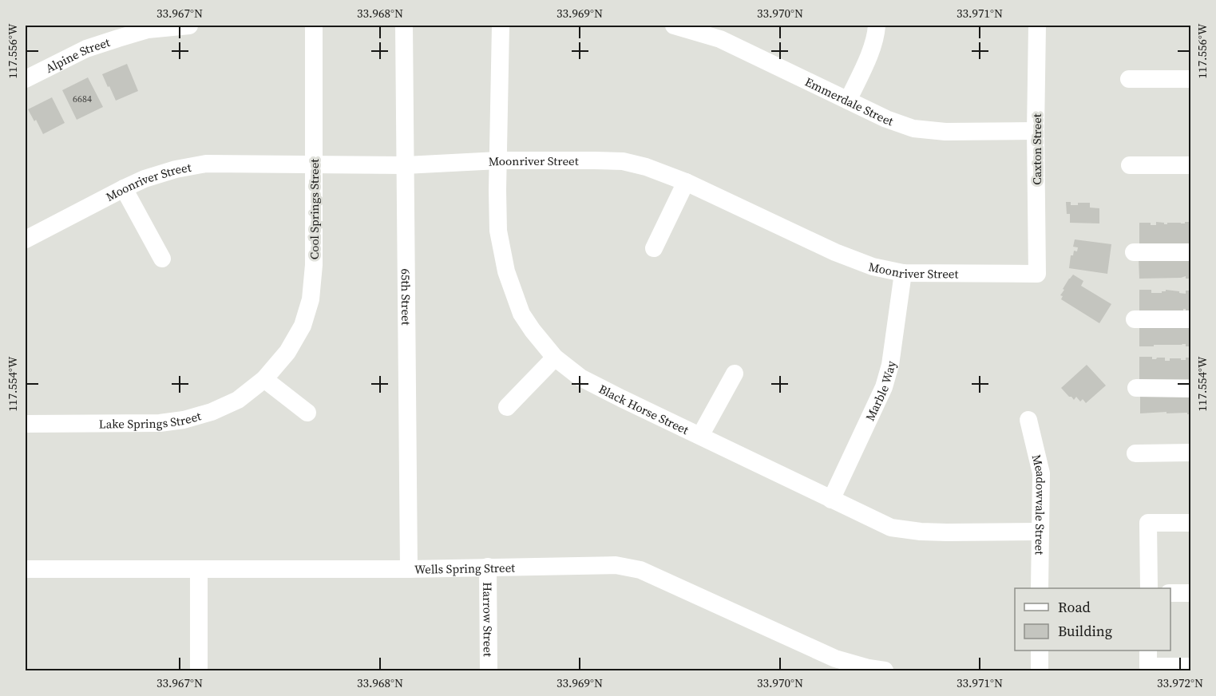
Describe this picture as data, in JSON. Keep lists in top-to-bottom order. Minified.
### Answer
{"streets":{"street":["Alpine Street","Emmerdale Street","Caxton Street","Moonriver Street","Cool Springs Street","65th Street","Marble Way","Black Horse Street","Lake Springs Street","Meadowvale Street","Wells Spring Street","Harrow Street"]},"crossings":[["Emmerdale Street","Caxton Street"],["Caxton Street","Moonriver Street"],["Moonriver Street","Cool Springs Street"],["Moonriver Street","65th Street"],["Moonriver Street","Marble Way"],["Moonriver Street","Black Horse Street"],["Cool Springs Street","Lake Springs Street"],["65th Street","Wells Spring Street"],["Marble Way","Black Horse Street"],["Black Horse Street","Meadowvale Street"],["Wells Spring Street","Harrow Street"]],"house_numbers":["6684"],"legend":["Road","Building"],"coordinates":["33.967°N","33.968°N","33.969°N","33.970°N","33.971°N","117.556°W","117.554°W","33.972°N"]}
